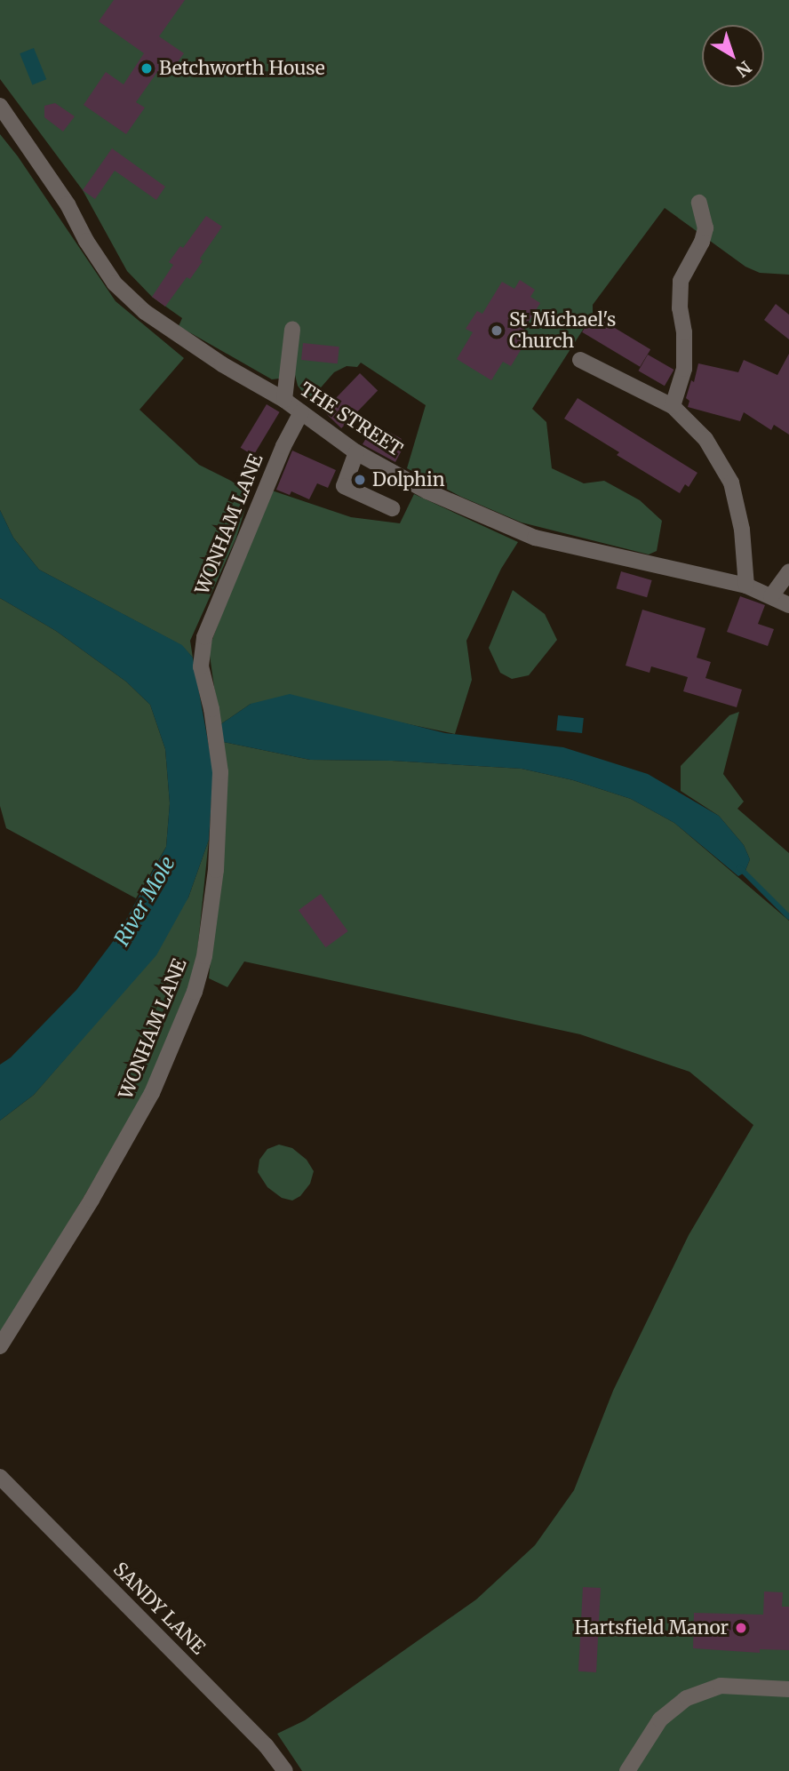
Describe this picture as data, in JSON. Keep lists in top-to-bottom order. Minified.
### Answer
{"streets":{"street":["THE STREET","WONHAM LANE","SANDY LANE"]},"crossings":[["THE STREET","WONHAM LANE"]],"water":["River Mole"],"places":["Betchworth House","St Michael's Church","Dolphin","Hartsfield Manor"],"north":"bottom right"}
